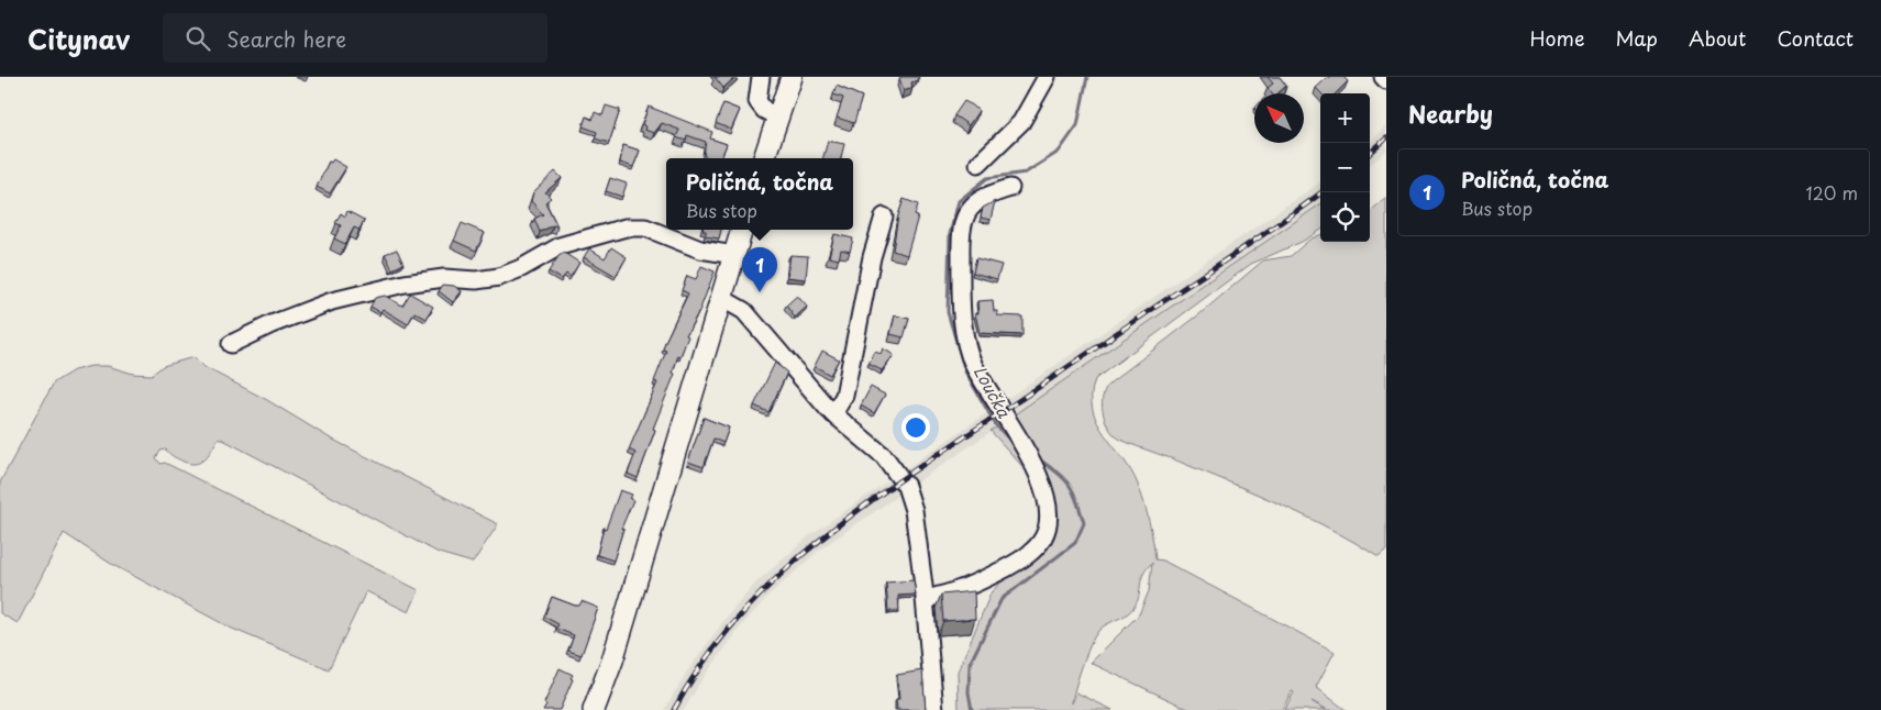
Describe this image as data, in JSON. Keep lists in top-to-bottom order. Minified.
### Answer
{"water":["Loučka"],"north":"top left","page":{"header":"Citynav","search":"Search here","nav":["Home","Map","About","Contact"],"heading":"Nearby","map_buttons":["+","−"],"list":[{"mark":"1","name":"Poličná, točna","note":"Bus stop","value":"120 m"}],"popup":["Poličná, točna","Bus stop"],"pins":"1"}}
